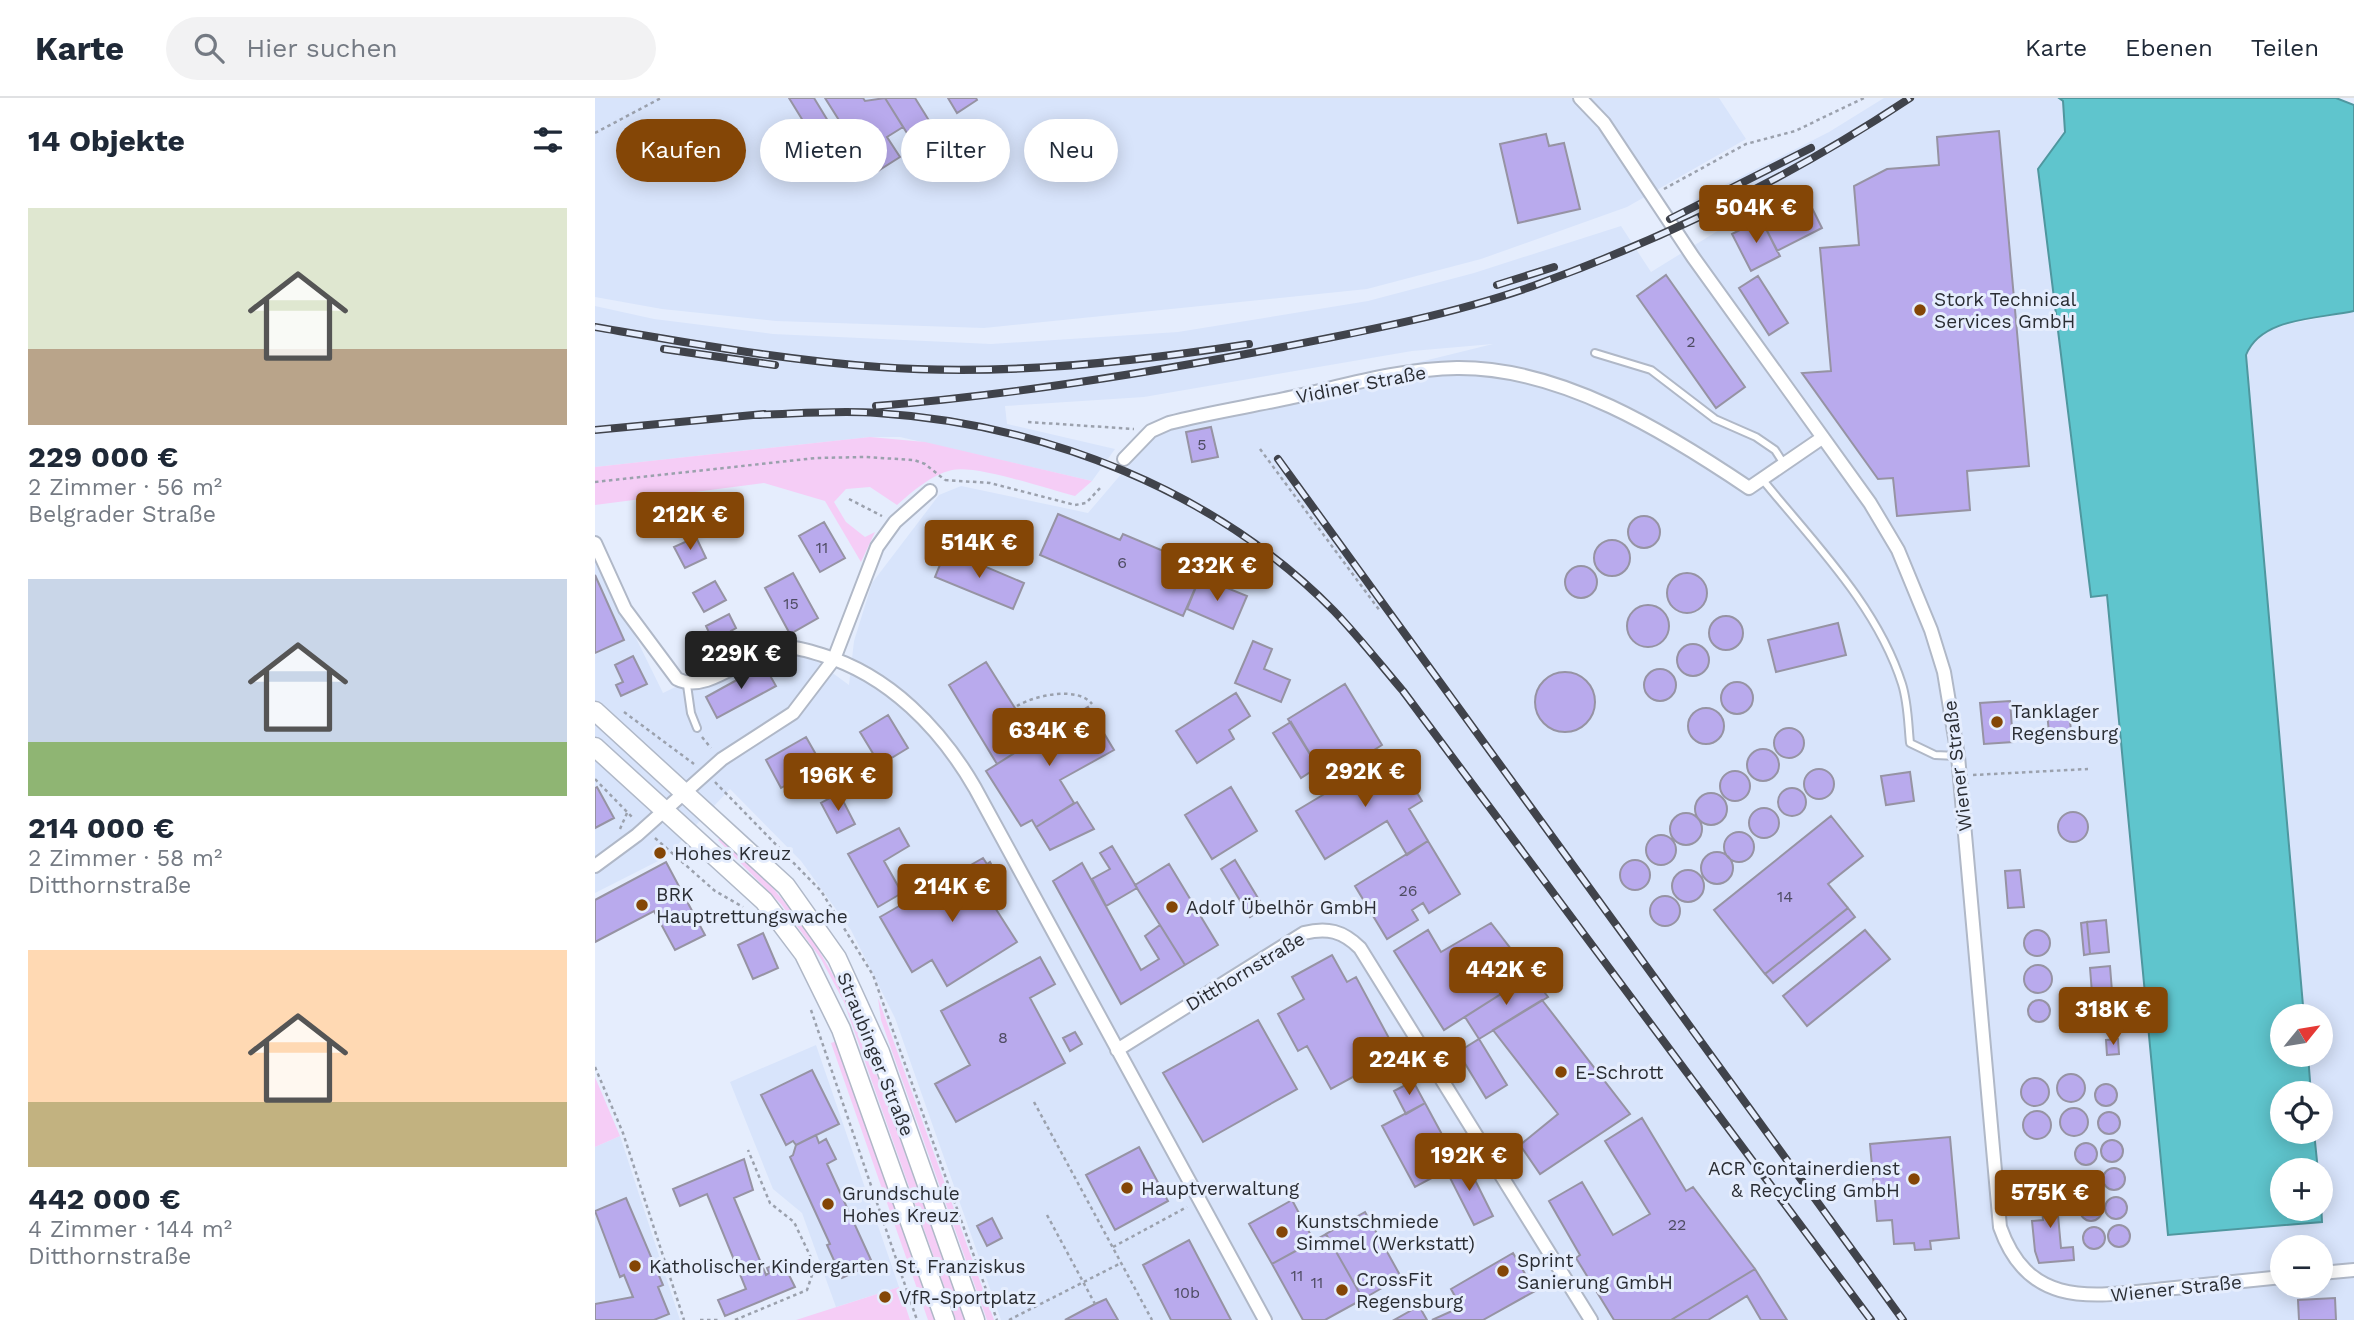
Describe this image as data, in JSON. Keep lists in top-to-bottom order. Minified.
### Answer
{"streets":{"main road":["Straubinger Straße"],"street":["Vidiner Straße","Wiener Straße","Ditthornstraße"]},"places":["Stork Technical Services GmbH","Tanklager Regensburg","Hohes Kreuz","BRK Hauptrettungswache","Adolf Übelhör GmbH","E-Schrott","ACR Containerdienst & Recycling GmbH","Hauptverwaltung","Grundschule Hohes Kreuz","Kunstschmiede Simmel (Werkstatt)","Katholischer Kindergarten St. Franziskus","Sprint Sanierung GmbH","CrossFit Regensburg","VfR-Sportplatz"],"house_numbers":["2","5","11","6","15","26","14","8","22","11","11","10b"],"north":"top right","page":{"header":"Karte","search":"Hier suchen","nav":["Karte","Ebenen","Teilen"],"heading":"14 Objekte","chip":["Kaufen","Mieten","Filter","Neu"],"list":[{"name":"229 000 €","note":"2 Zimmer · 56 m² · Belgrader Straße"},{"name":"214 000 €","note":"2 Zimmer · 58 m² · Ditthornstraße"},{"name":"442 000 €","note":"4 Zimmer · 144 m² · Ditthornstraße"}],"price":["504K €","212K €","514K €","232K €","229K €","634K €","292K €","196K €","214K €","442K €","318K €","224K €","192K €","575K €"],"map_buttons":["+","−"]}}
